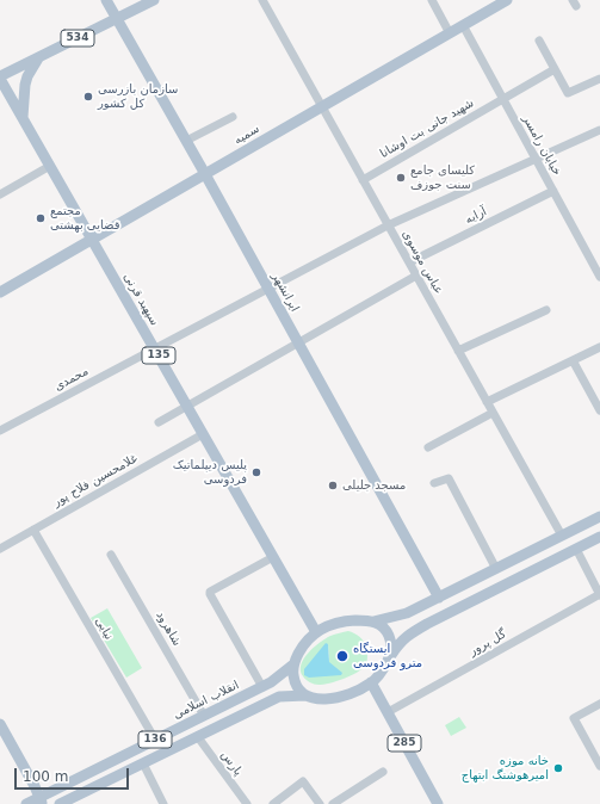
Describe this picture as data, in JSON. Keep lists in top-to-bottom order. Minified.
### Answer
{"streets":{"main road":["534","سمیه","ایرانشهر","سپهبد قرنی","135","انقلاب اسلامی","136","285"],"street":["شهید جانی بت اوشانا","خیابان رامسر","آرایه","عباس موسوی","محمدی","غلامحسین فلاح‌ پور","نیایی","شاهرود","گل پرور","پارس"]},"crossings":[["534","ایرانشهر"],["534","سپهبد قرنی"],["شهید جانی بت اوشانا","خیابان رامسر"],["شهید جانی بت اوشانا","عباس موسوی"],["سمیه","خیابان رامسر"],["سمیه","عباس موسوی"],["سمیه","ایرانشهر"],["سمیه","سپهبد قرنی"],["خیابان رامسر","آرایه"],["خیابان رامسر","محمدی"],["آرایه","عباس موسوی"],["عباس موسوی","محمدی"],["ایرانشهر","محمدی"],["سپهبد قرنی","محمدی"],["سپهبد قرنی","غلامحسین فلاح‌ پور"],["سپهبد قرنی","انقلاب اسلامی"],["سپهبد قرنی","136"],["سپهبد قرنی","285"],["غلامحسین فلاح‌ پور","نیایی"],["نیایی","انقلاب اسلامی"],["شاهرود","انقلاب اسلامی"],["گل پرور","285"],["انقلاب اسلامی","136"],["انقلاب اسلامی","285"],["136","285"],["136","پارس"]],"places":["سازمان بازرسی کل کشور","کلیسای جامع سنت جوزف","مجتمع قضایی بهشتی","پلیس دیپلماتیک فردوسی","مسجد جلیلی","ایستگاه مترو فردوسی","خانه موزه امیرهوشنگ ابتهاج"],"scale_bar":"100 m"}
